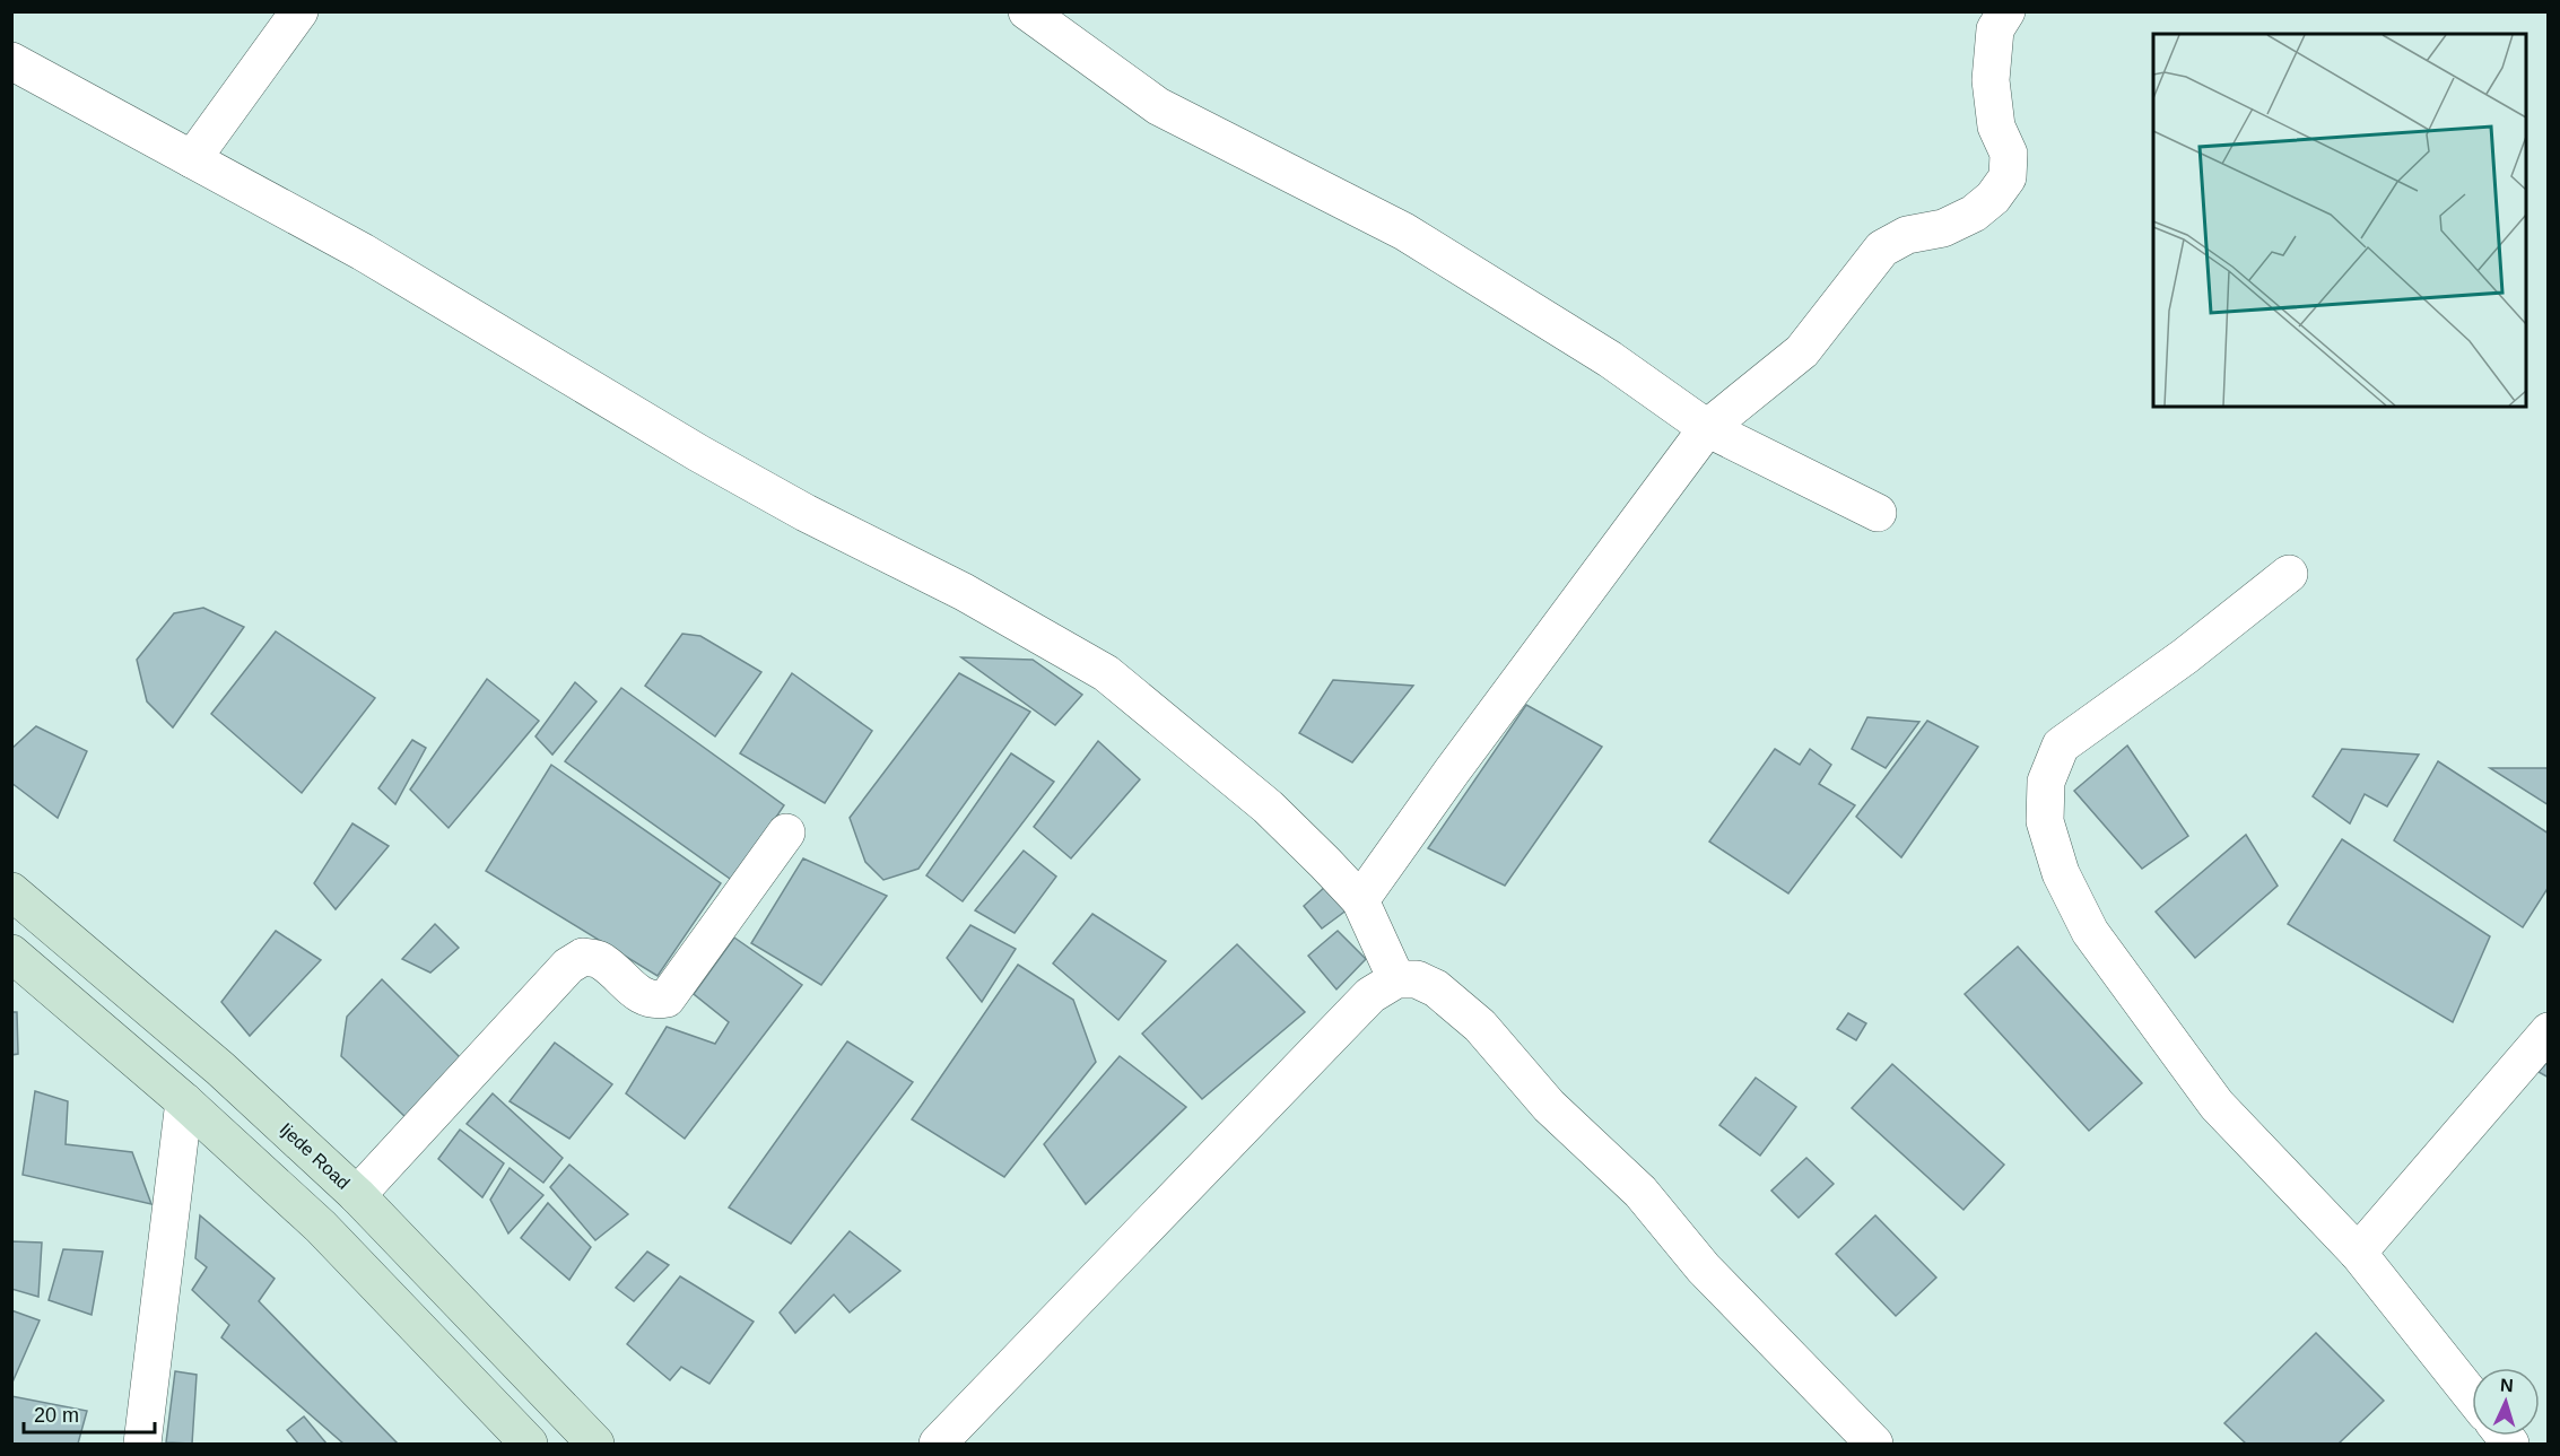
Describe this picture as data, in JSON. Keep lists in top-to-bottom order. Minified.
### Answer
{"streets":{"main road":["Ijede Road"]},"scale_bar":"20 m","north":"top"}
